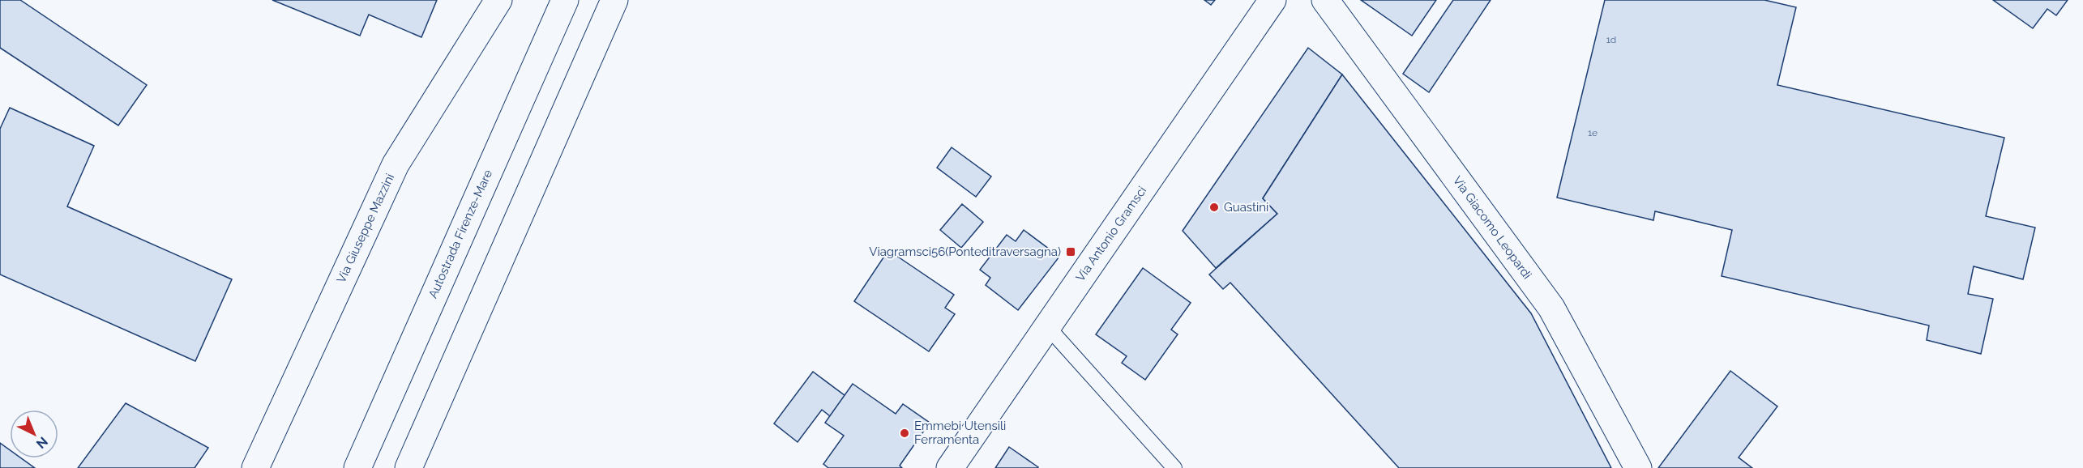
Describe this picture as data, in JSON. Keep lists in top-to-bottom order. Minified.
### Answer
{"streets":{"main road":["Via Giacomo Leopardi","Via Giuseppe Mazzini","Autostrada Firenze-Mare","Via Antonio Gramsci"]},"places":{"other":["Guastini","Emmebi Utensili Ferramenta"],"transit":["Viagramsci56(Ponteditraversagna)"]},"house_numbers":["1d","1e"],"north":"bottom right"}
